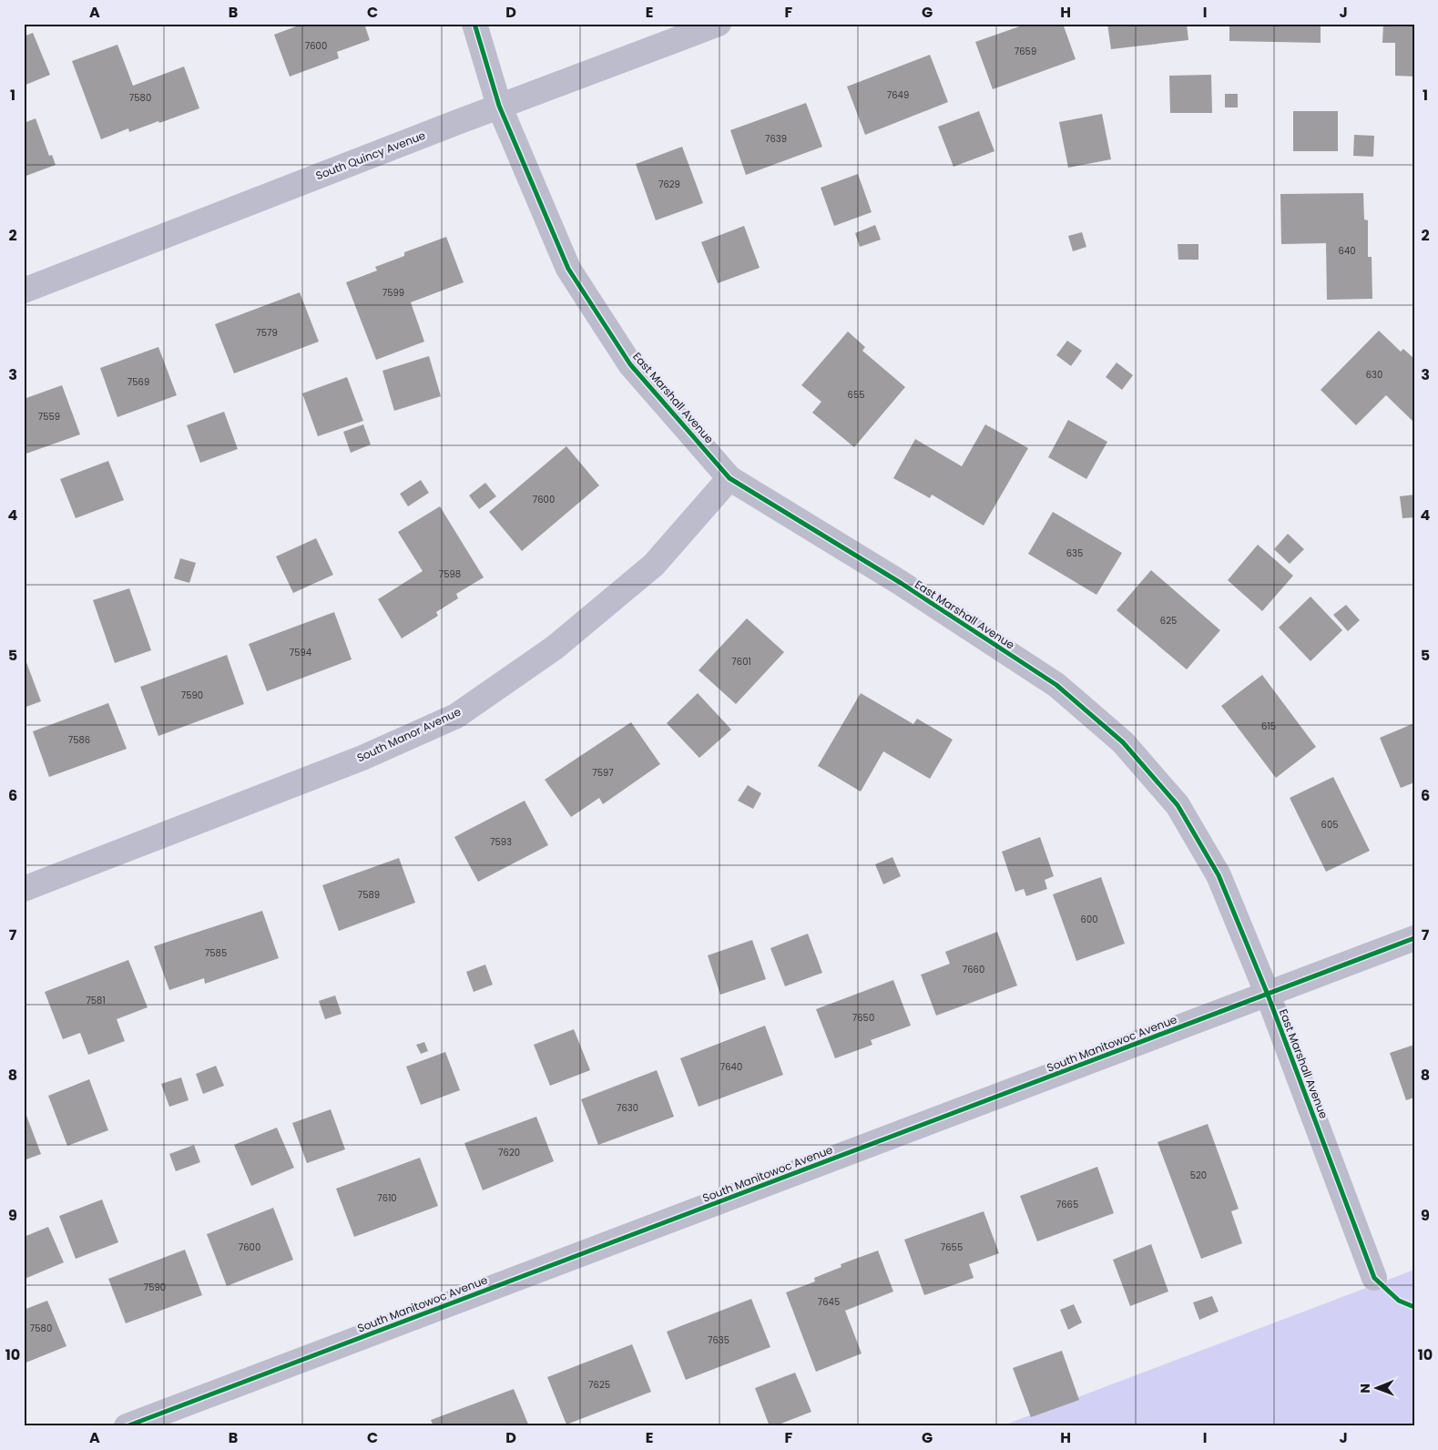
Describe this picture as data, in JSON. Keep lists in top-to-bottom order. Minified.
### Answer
{"streets":{"street":["South Quincy Avenue","East Marshall Avenue","South Manor Avenue","South Manitowoc Avenue"]},"crossings":[["South Quincy Avenue","East Marshall Avenue"],["East Marshall Avenue","South Manor Avenue"],["East Marshall Avenue","South Manitowoc Avenue"]],"house_numbers":["7600","7659","7649","7580","7639","7629","640","7599","7579","630","7569","655","7559","7600","635","7598","625","7594","7601","7590","615","7586","7597","605","7593","7589","600","7585","7660","7581","7650","7640","7630","7620","520","7610","7665","7600","7655","7590","7645","7580","7635","7625"],"north":"left","grid":{"columns":["A","B","C","D","E","F","G","H","I","J"],"rows":["1","2","3","4","5","6","7","8","9","10"]}}
